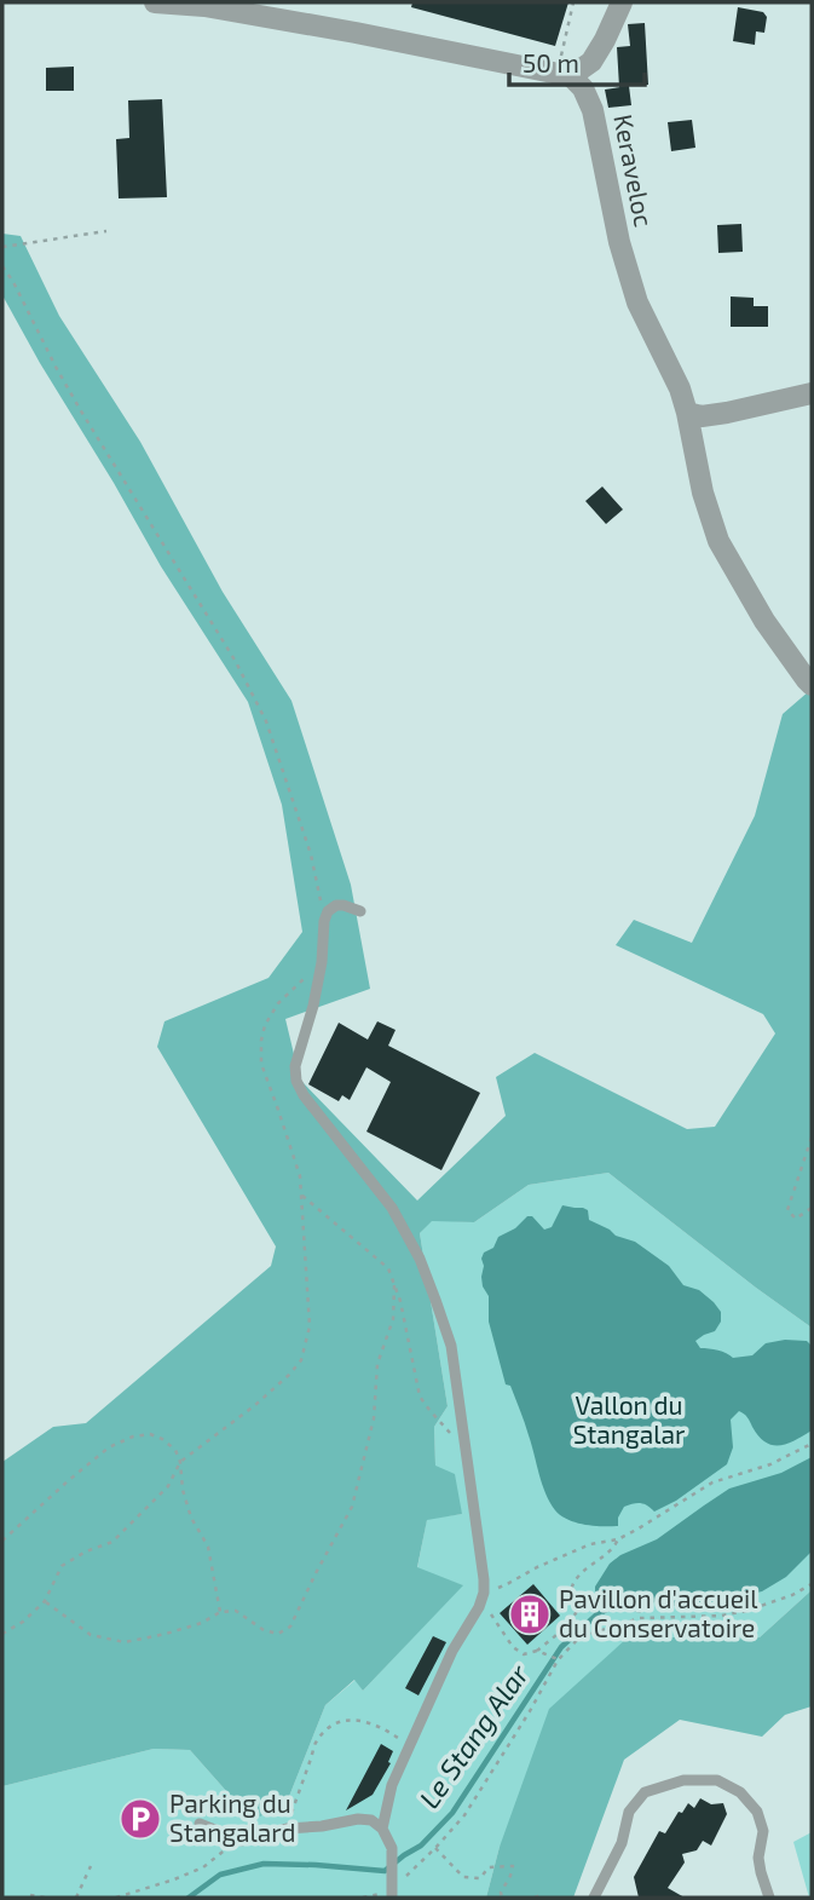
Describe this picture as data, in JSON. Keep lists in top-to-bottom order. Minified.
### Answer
{"streets":{"street":["Keraveloc"]},"water":["Le Stang Alar"],"parks":["Vallon du Stangalar"],"places":{"building":["Pavillon d'accueil du Conservatoire"],"parking":["Parking du Stangalard"]},"scale_bar":"50 m"}
